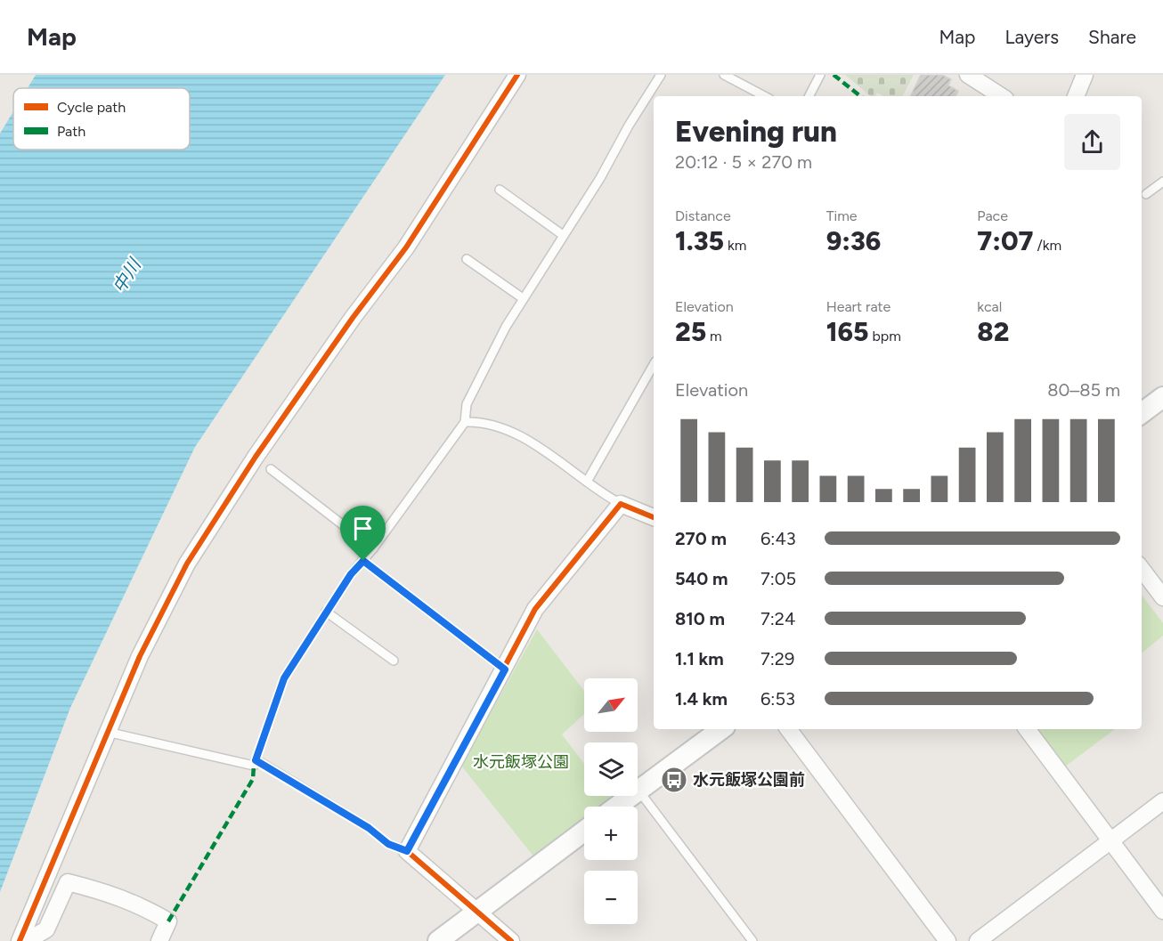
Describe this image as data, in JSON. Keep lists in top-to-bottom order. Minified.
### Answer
{"water":["中川"],"parks":["水元飯塚公園"],"places":{"bus stop":["水元飯塚公園前"]},"legend":["Cycle path","Path"],"north":"top right","page":{"header":"Map","nav":["Map","Layers","Share"],"heading":["Evening run","20:12 · 5 × 270 m"],"stats":[["Distance","1.35 km"],["Time","9:36"],["Pace","7:07 /km"],["Elevation","25 m"],["Heart rate","165 bpm"],["kcal","82"]],"chart":["Elevation","80–85 m"],"list":[{"name":"270 m","note":"6:43"},{"name":"540 m","note":"7:05"},{"name":"810 m","note":"7:24"},{"name":"1.1 km","note":"7:29"},{"name":"1.4 km","note":"6:53"}],"map_buttons":["+","−"]}}
